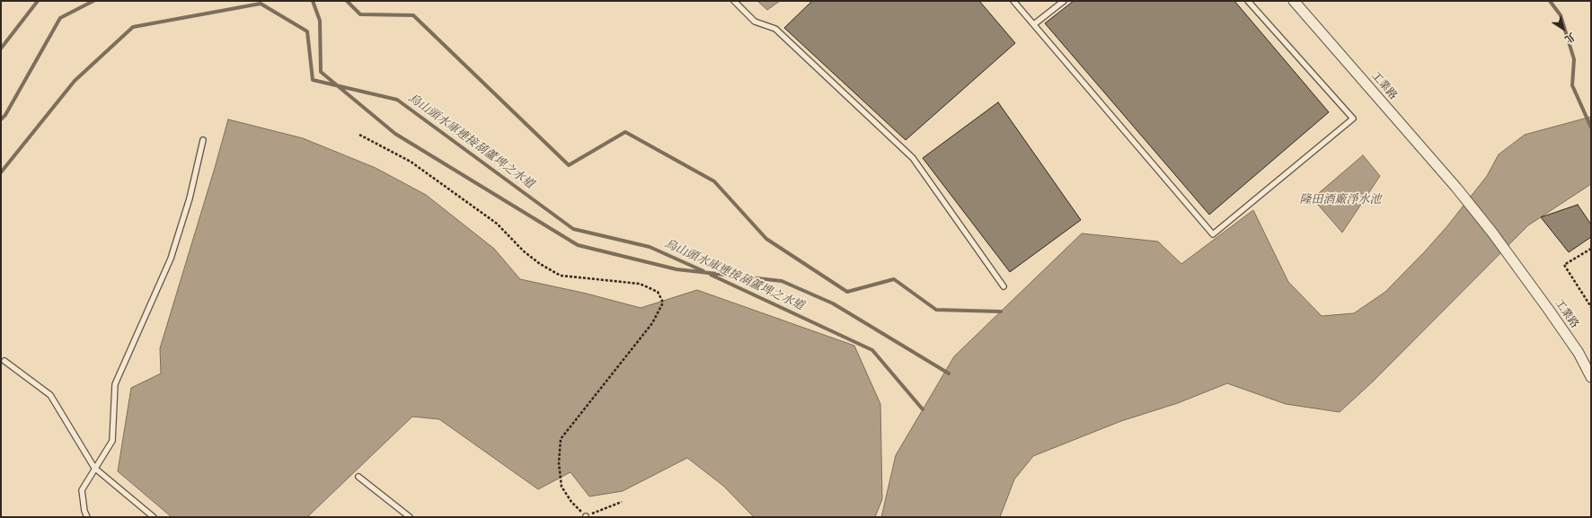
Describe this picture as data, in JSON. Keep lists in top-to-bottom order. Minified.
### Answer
{"streets":{"street":["工業路"]},"water":["烏山頭水庫連接葫蘆埤之水道","隆田酒廠淨水池"],"north":"bottom right"}
